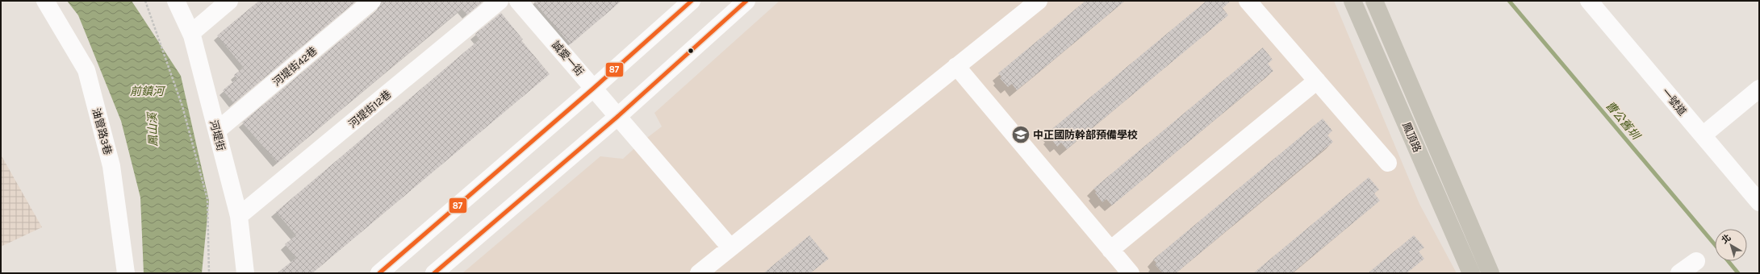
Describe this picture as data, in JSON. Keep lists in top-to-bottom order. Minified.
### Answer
{"streets":{"main road":["鳳頂路"],"street":["誠愛一街","河堤街42巷","一號道","河堤街12巷","油管路3巷","河堤街"]},"crossings":[["河堤街42巷","河堤街"],["河堤街12巷","河堤街"]],"water":["前鎮河","曹公舊圳","鳳山溪"],"places":{"school or university":["中正國防幹部預備學校"]},"lines":["transit line 87"],"north":"top left"}
